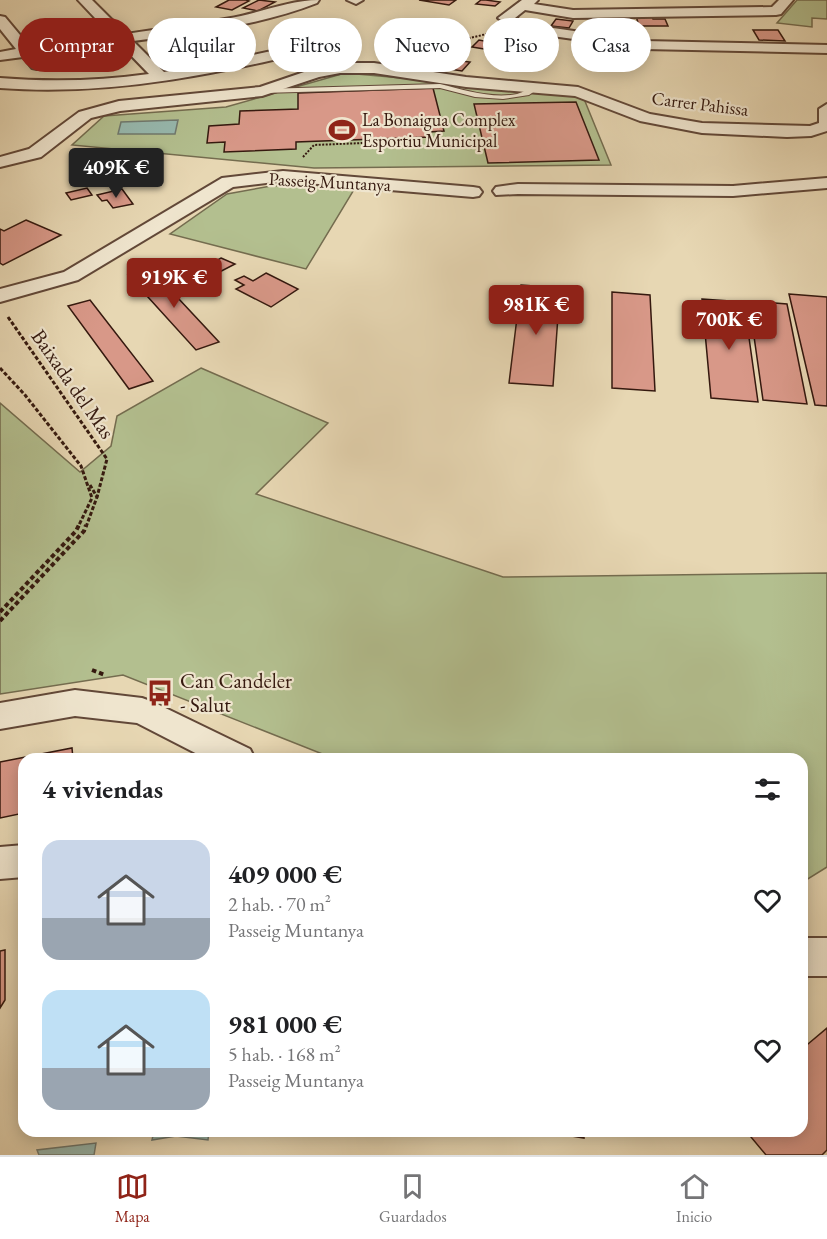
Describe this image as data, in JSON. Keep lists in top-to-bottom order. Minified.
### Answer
{"streets":{"street":["Carrer Pahissa","Passeig Muntanya"],"path":["Baixada del Mas"]},"places":{"sports":["La Bonaigua Complex Esportiu Municipal"],"bus stop":["Can Candeler - Salut"]},"page":{"chip":["Comprar","Alquilar","Filtros","Nuevo","Piso","Casa"],"price":["409K €","919K €","981K €","700K €"],"heading":"4 viviendas","list":[{"name":"409 000 €","note":"2 hab. · 70 m² · Passeig Muntanya"},{"name":"981 000 €","note":"5 hab. · 168 m² · Passeig Muntanya"}],"tabs":["Mapa","Guardados","Inicio"]}}
